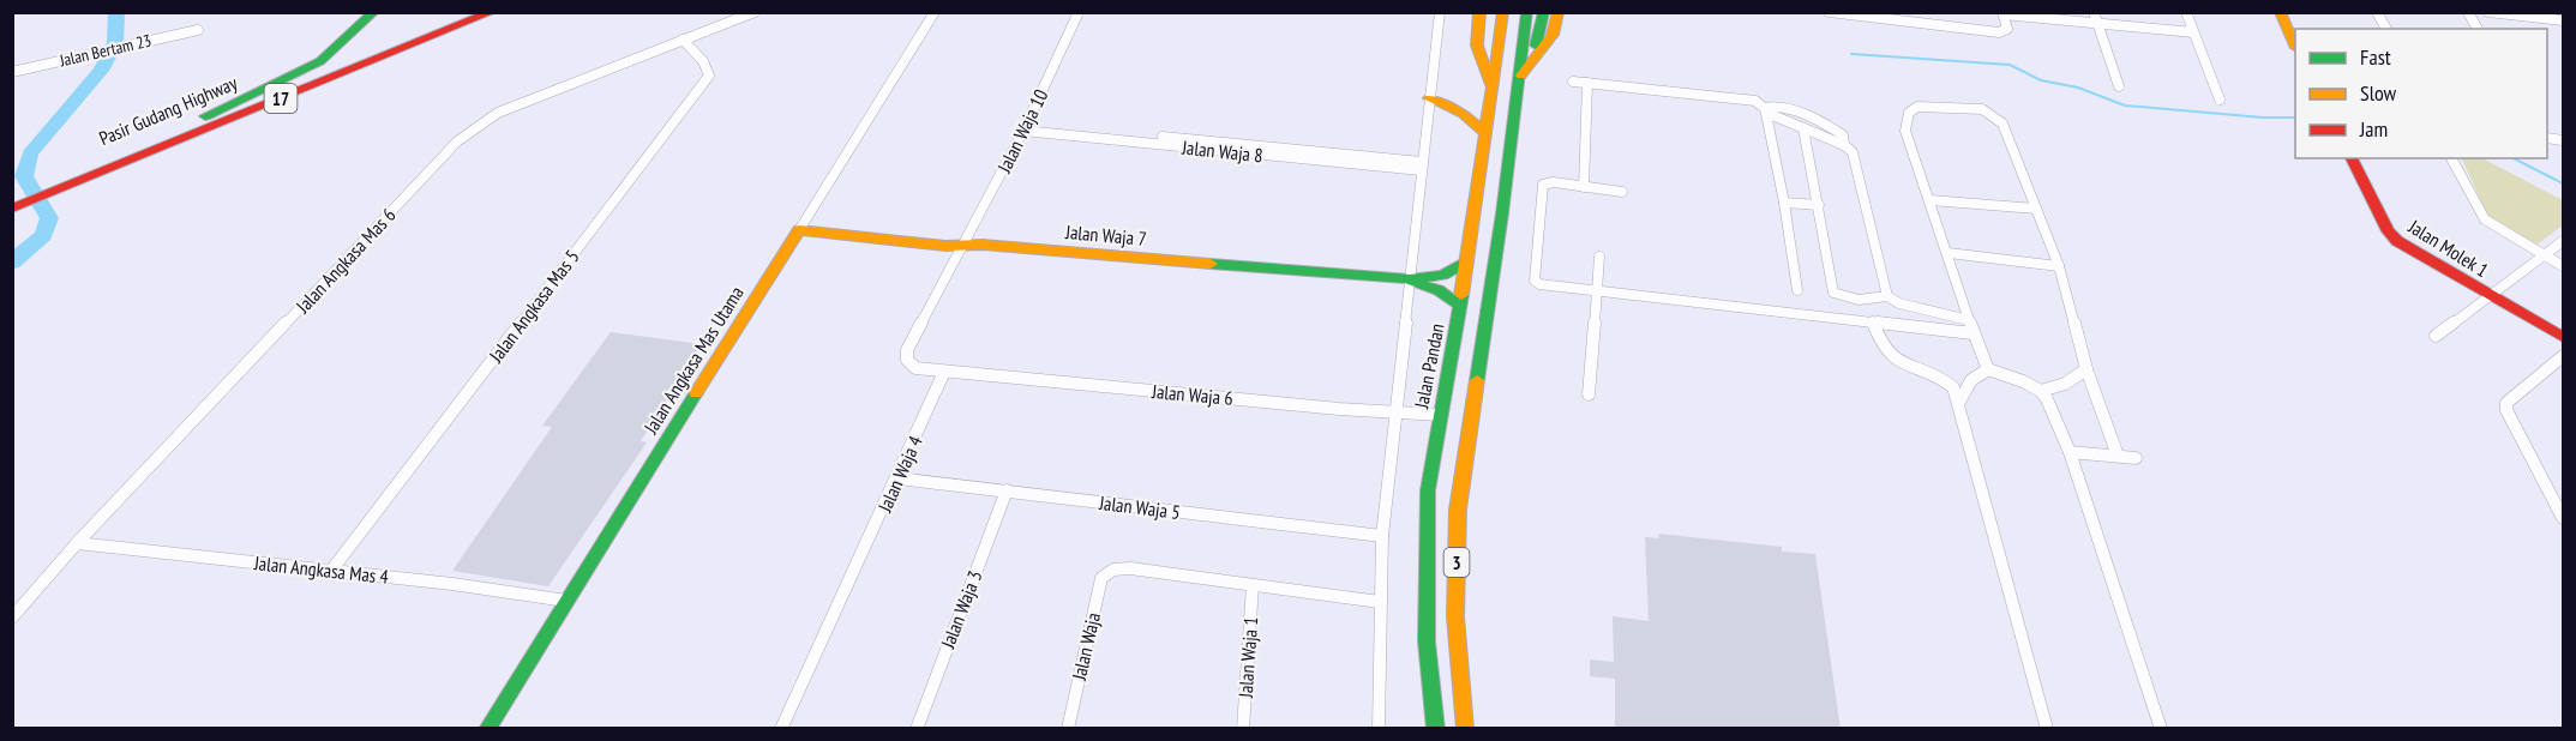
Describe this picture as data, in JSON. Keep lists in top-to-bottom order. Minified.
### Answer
{"streets":{"main road":["17","Pasir Gudang Highway","Jalan Waja 7","Jalan Molek 1","Jalan Angkasa Mas Utama","Jalan Pandan","3"],"street":["Jalan Bertam 23","Jalan Waja 10","Jalan Waja 8","Jalan Angkasa Mas 6","Jalan Angkasa Mas 5","Jalan Waja 6","Jalan Waja 4","Jalan Waja 5","Jalan Angkasa Mas 4","Jalan Waja 3","Jalan Waja","Jalan Waja 1"]},"crossings":[["17","Pasir Gudang Highway"],["Jalan Waja 10","Jalan Waja 8"],["Jalan Waja 10","Jalan Waja 7"],["Jalan Waja 7","Jalan Angkasa Mas Utama"],["Jalan Waja 7","Jalan Pandan"],["Jalan Angkasa Mas 6","Jalan Angkasa Mas 5"],["Jalan Angkasa Mas 6","Jalan Angkasa Mas 4"],["Jalan Angkasa Mas 5","Jalan Angkasa Mas 4"],["Jalan Angkasa Mas Utama","Jalan Angkasa Mas 4"],["Jalan Pandan","Jalan Waja 6"],["Jalan Waja 6","Jalan Waja 4"],["Jalan Waja 4","Jalan Waja 5"],["Jalan Waja 5","Jalan Waja 3"],["Jalan Waja","Jalan Waja 1"]],"legend":["Fast","Slow","Jam"]}
